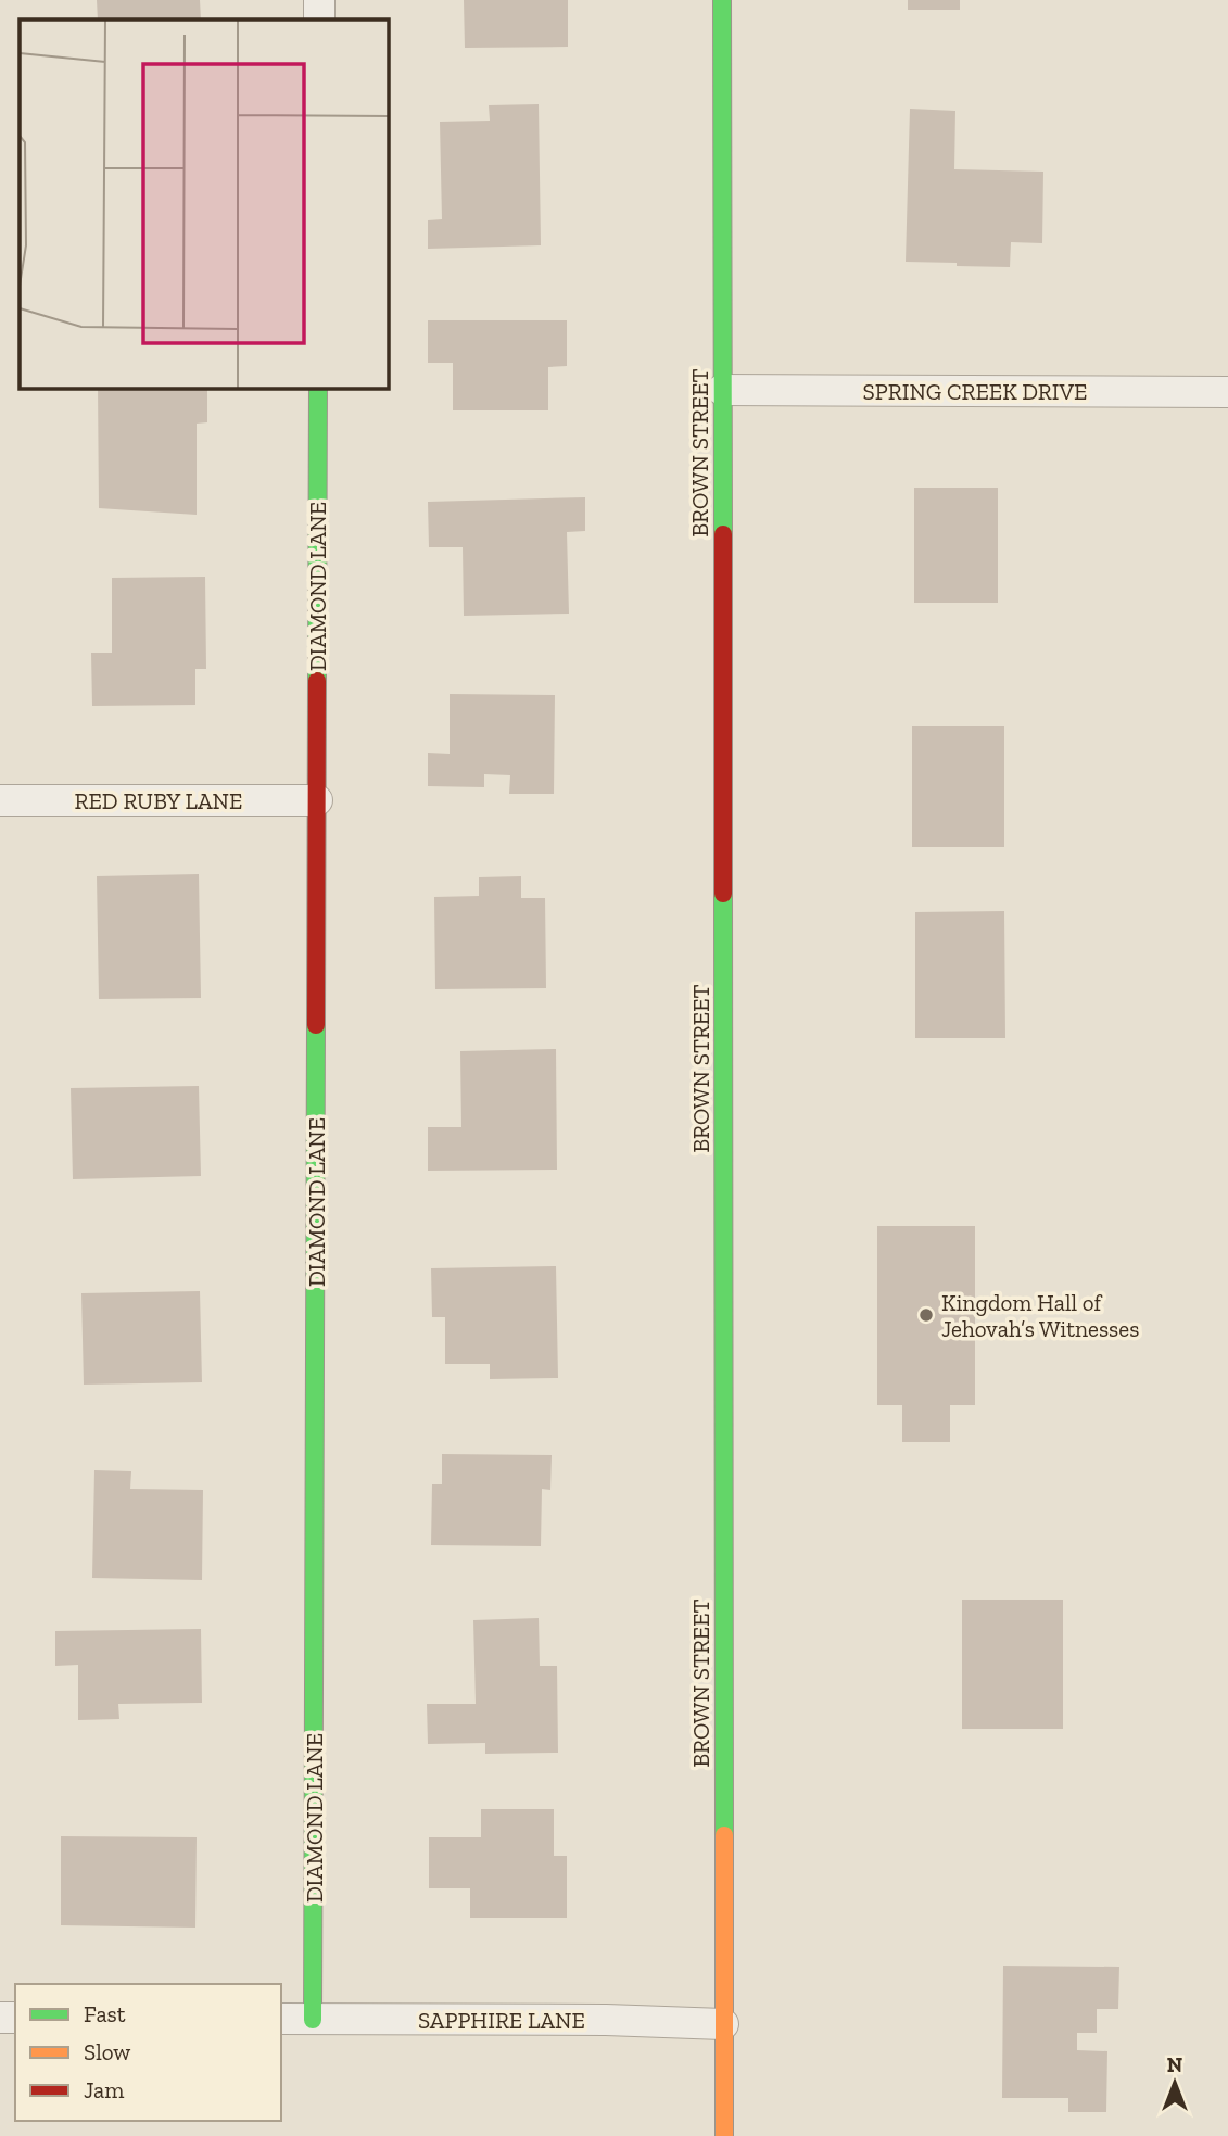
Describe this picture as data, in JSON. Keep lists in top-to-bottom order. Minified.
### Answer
{"streets":{"main road":["BROWN STREET","DIAMOND LANE"],"street":["SPRING CREEK DRIVE","RED RUBY LANE","SAPPHIRE LANE"]},"crossings":[["SPRING CREEK DRIVE","BROWN STREET"],["BROWN STREET","SAPPHIRE LANE"],["DIAMOND LANE","RED RUBY LANE"],["DIAMOND LANE","SAPPHIRE LANE"]],"places":["Kingdom Hall of Jehovah’s Witnesses"],"legend":["Fast","Slow","Jam"],"north":"top"}
